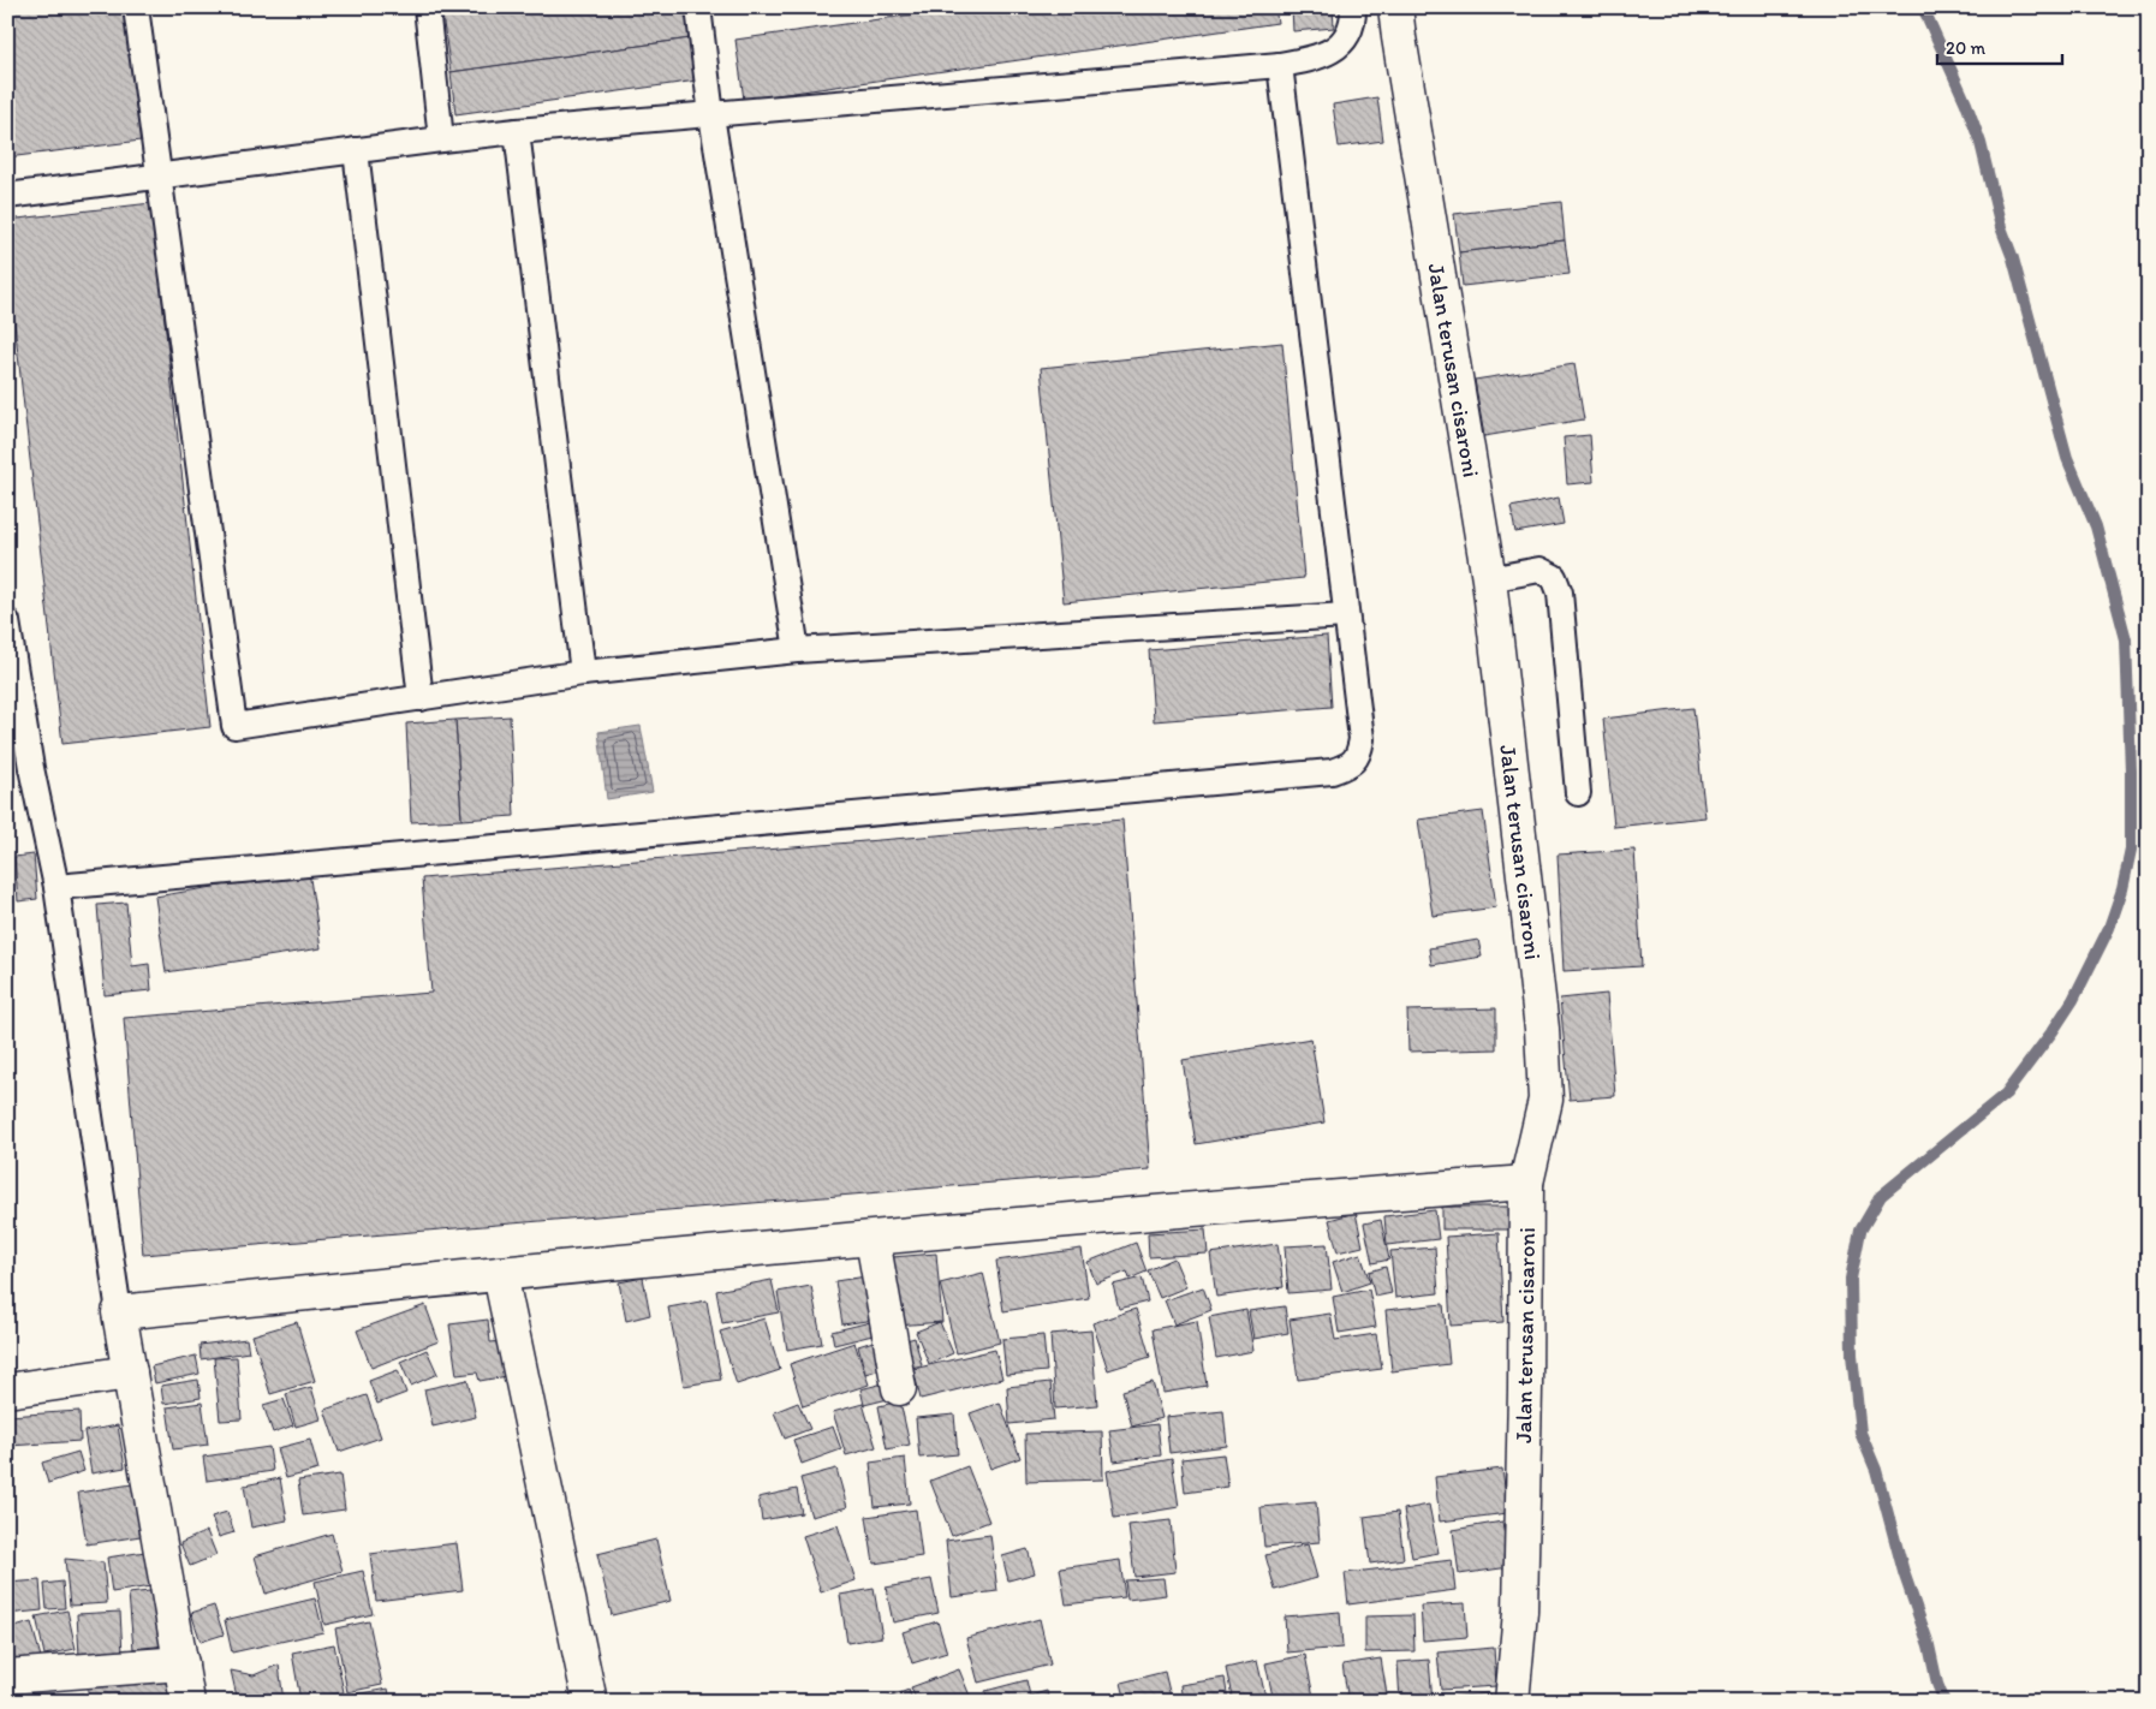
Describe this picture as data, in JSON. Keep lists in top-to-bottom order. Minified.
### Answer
{"streets":{"street":["Jalan terusan cisaroni"]},"scale_bar":"20 m"}
